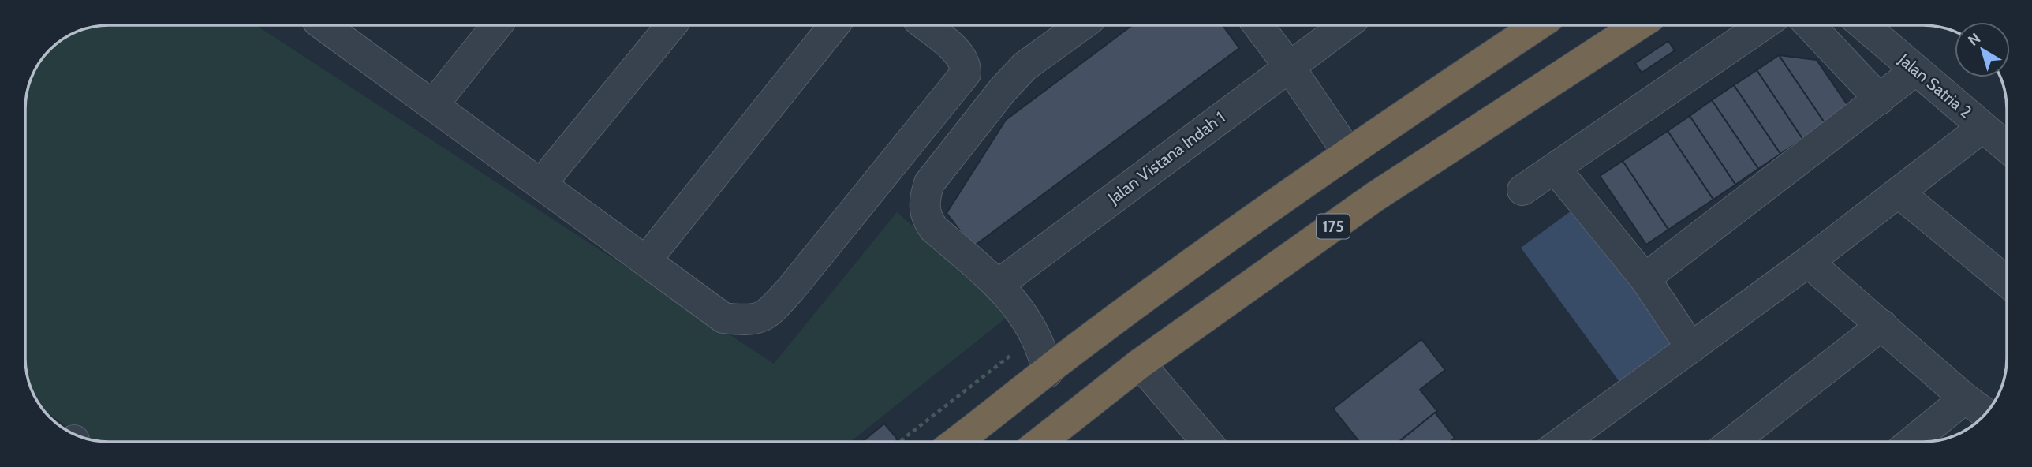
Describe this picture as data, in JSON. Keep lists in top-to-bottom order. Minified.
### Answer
{"streets":{"highway":["175"],"street":["Jalan Satria 2","Jalan Vistana Indah 1"]},"north":"top left"}
